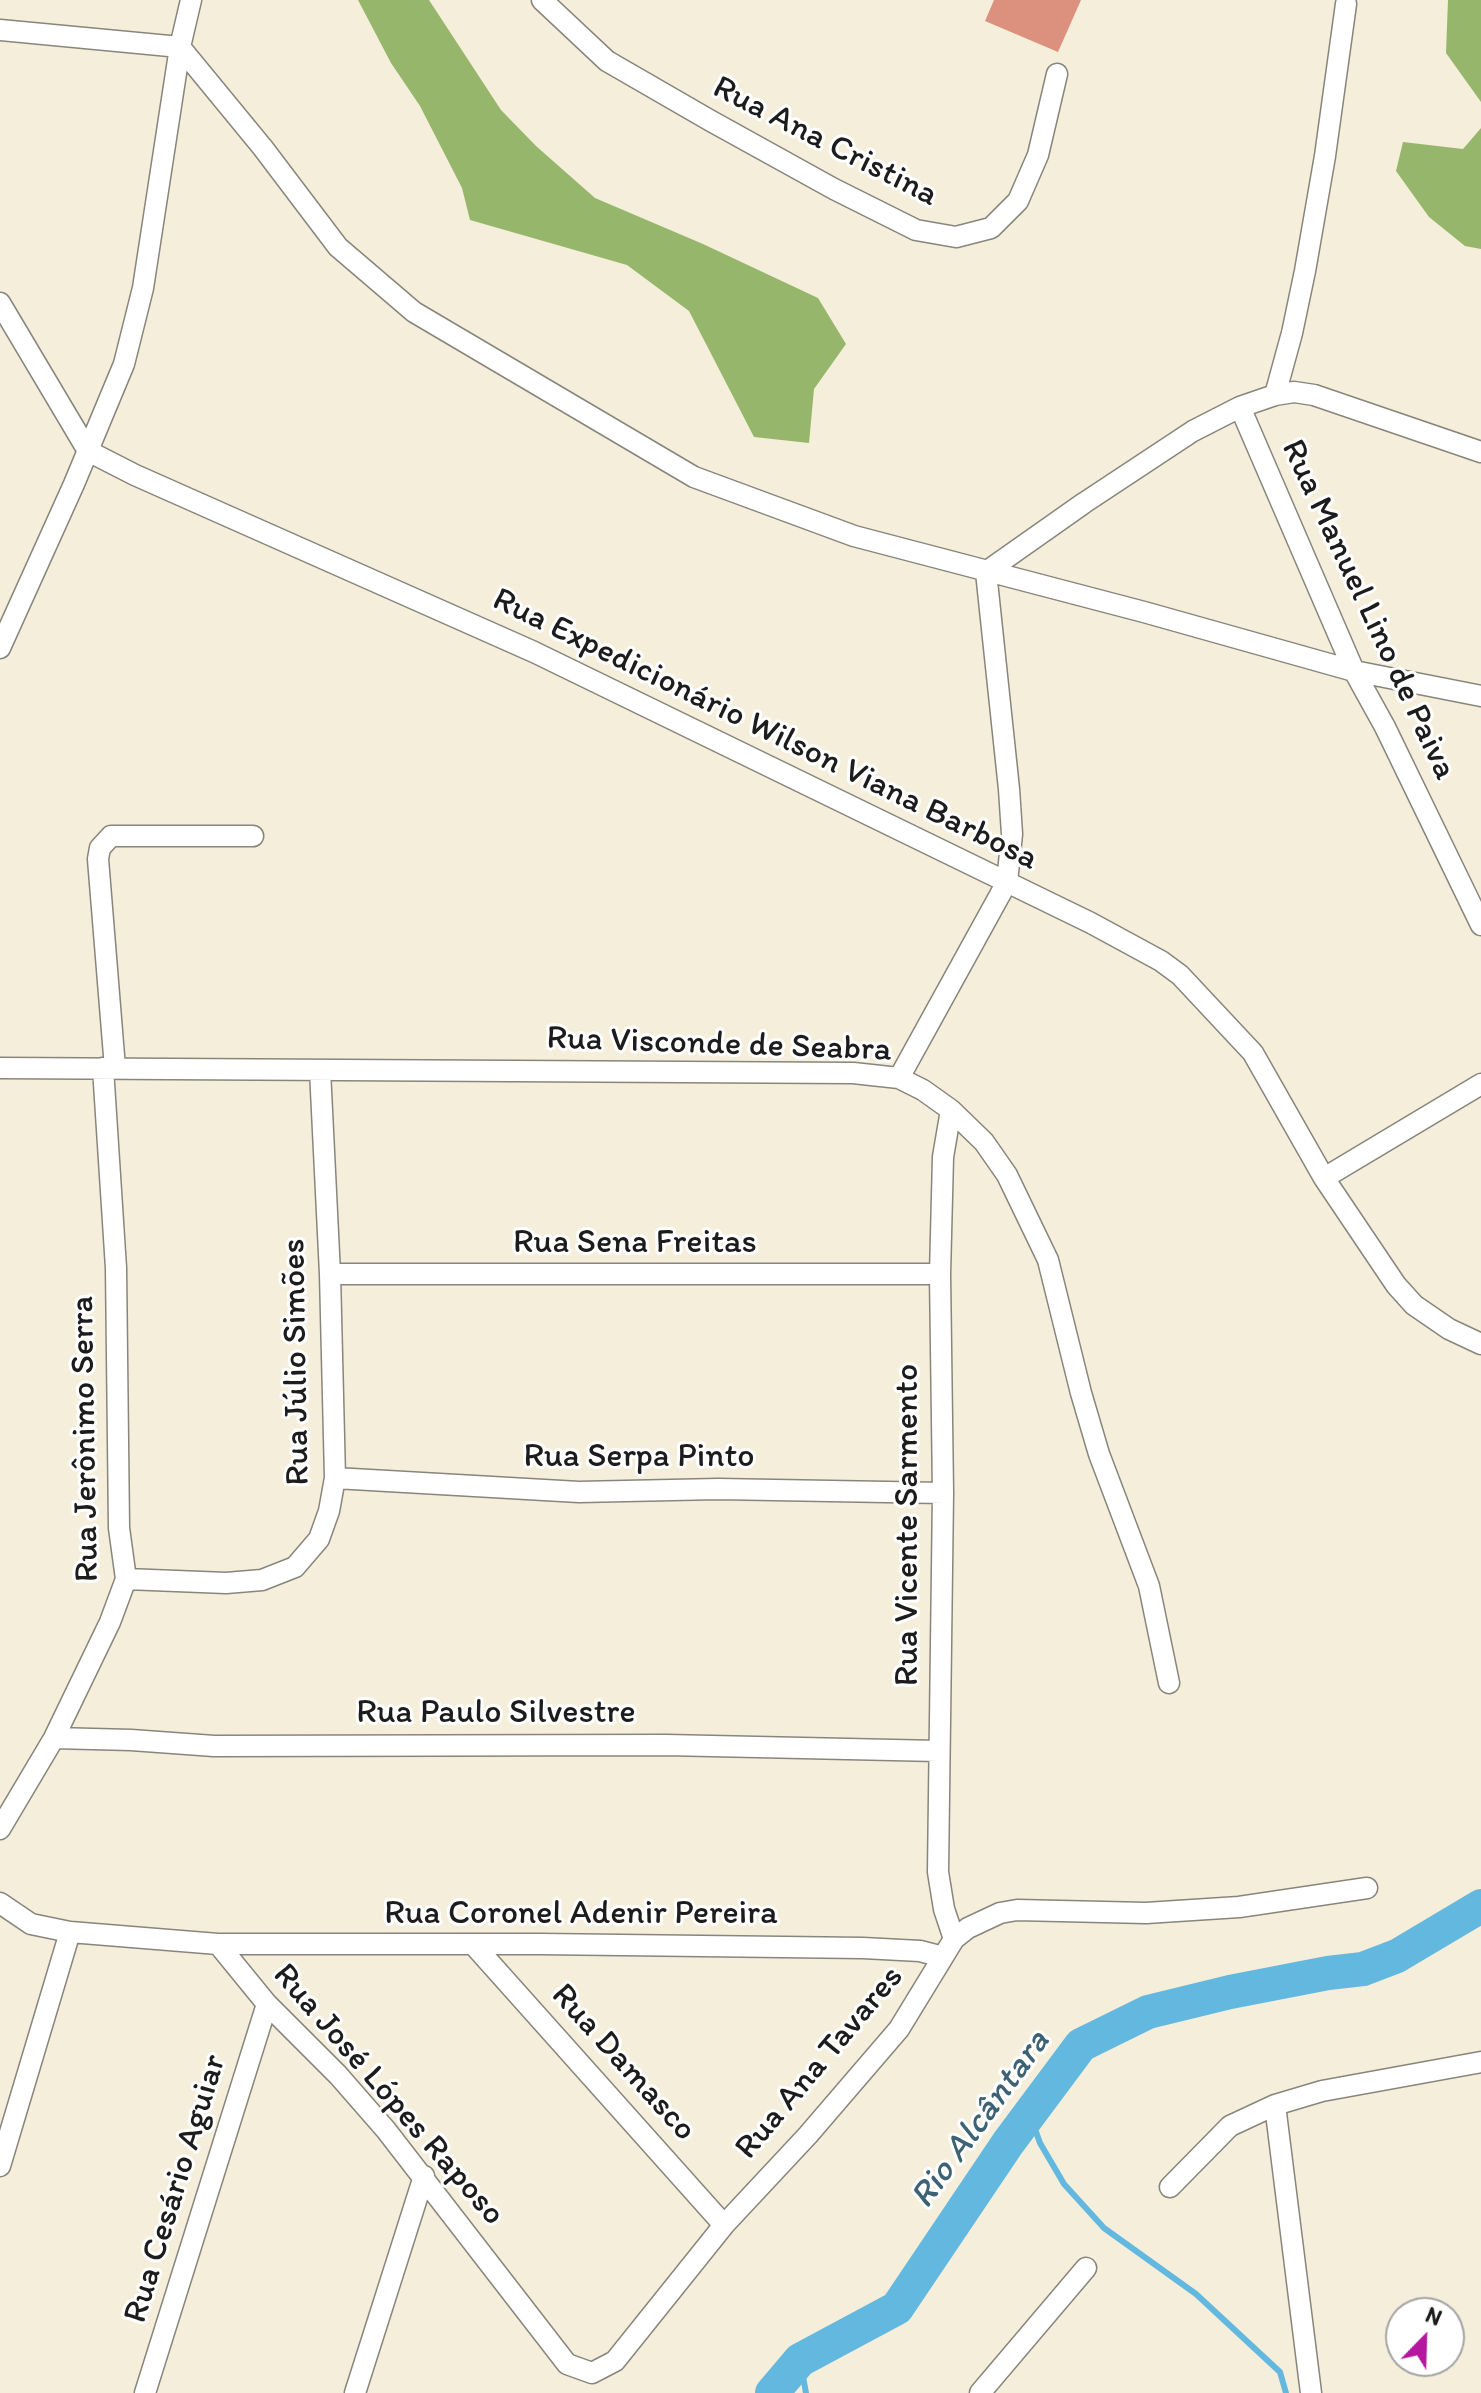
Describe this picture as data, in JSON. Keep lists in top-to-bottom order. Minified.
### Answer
{"streets":{"street":["Rua Ana Cristina","Rua Manuel Lino de Paiva","Rua Expedicionário Wilson Viana Barbosa","Rua Visconde de Seabra","Rua Sena Freitas","Rua Júlio Simões","Rua Jerônimo Serra","Rua Serpa Pinto","Rua Vicente Sarmento","Rua Paulo Silvestre","Rua Coronel Adenir Pereira","Rua Damasco","Rua Ana Tavares","Rua José Lópes Raposo","Rua Cesário Aguiar"]},"crossings":[["Rua Visconde de Seabra","Rua Júlio Simões"],["Rua Visconde de Seabra","Rua Jerônimo Serra"],["Rua Visconde de Seabra","Rua Vicente Sarmento"],["Rua Sena Freitas","Rua Júlio Simões"],["Rua Sena Freitas","Rua Vicente Sarmento"],["Rua Júlio Simões","Rua Jerônimo Serra"],["Rua Júlio Simões","Rua Serpa Pinto"],["Rua Jerônimo Serra","Rua Paulo Silvestre"],["Rua Serpa Pinto","Rua Vicente Sarmento"],["Rua Vicente Sarmento","Rua Paulo Silvestre"],["Rua Vicente Sarmento","Rua Coronel Adenir Pereira"],["Rua Vicente Sarmento","Rua Ana Tavares"],["Rua Coronel Adenir Pereira","Rua Damasco"],["Rua Coronel Adenir Pereira","Rua Ana Tavares"],["Rua Coronel Adenir Pereira","Rua José Lópes Raposo"],["Rua Damasco","Rua Ana Tavares"],["Rua Ana Tavares","Rua José Lópes Raposo"],["Rua José Lópes Raposo","Rua Cesário Aguiar"]],"water":["Rio Alcântara"],"north":"top right"}
